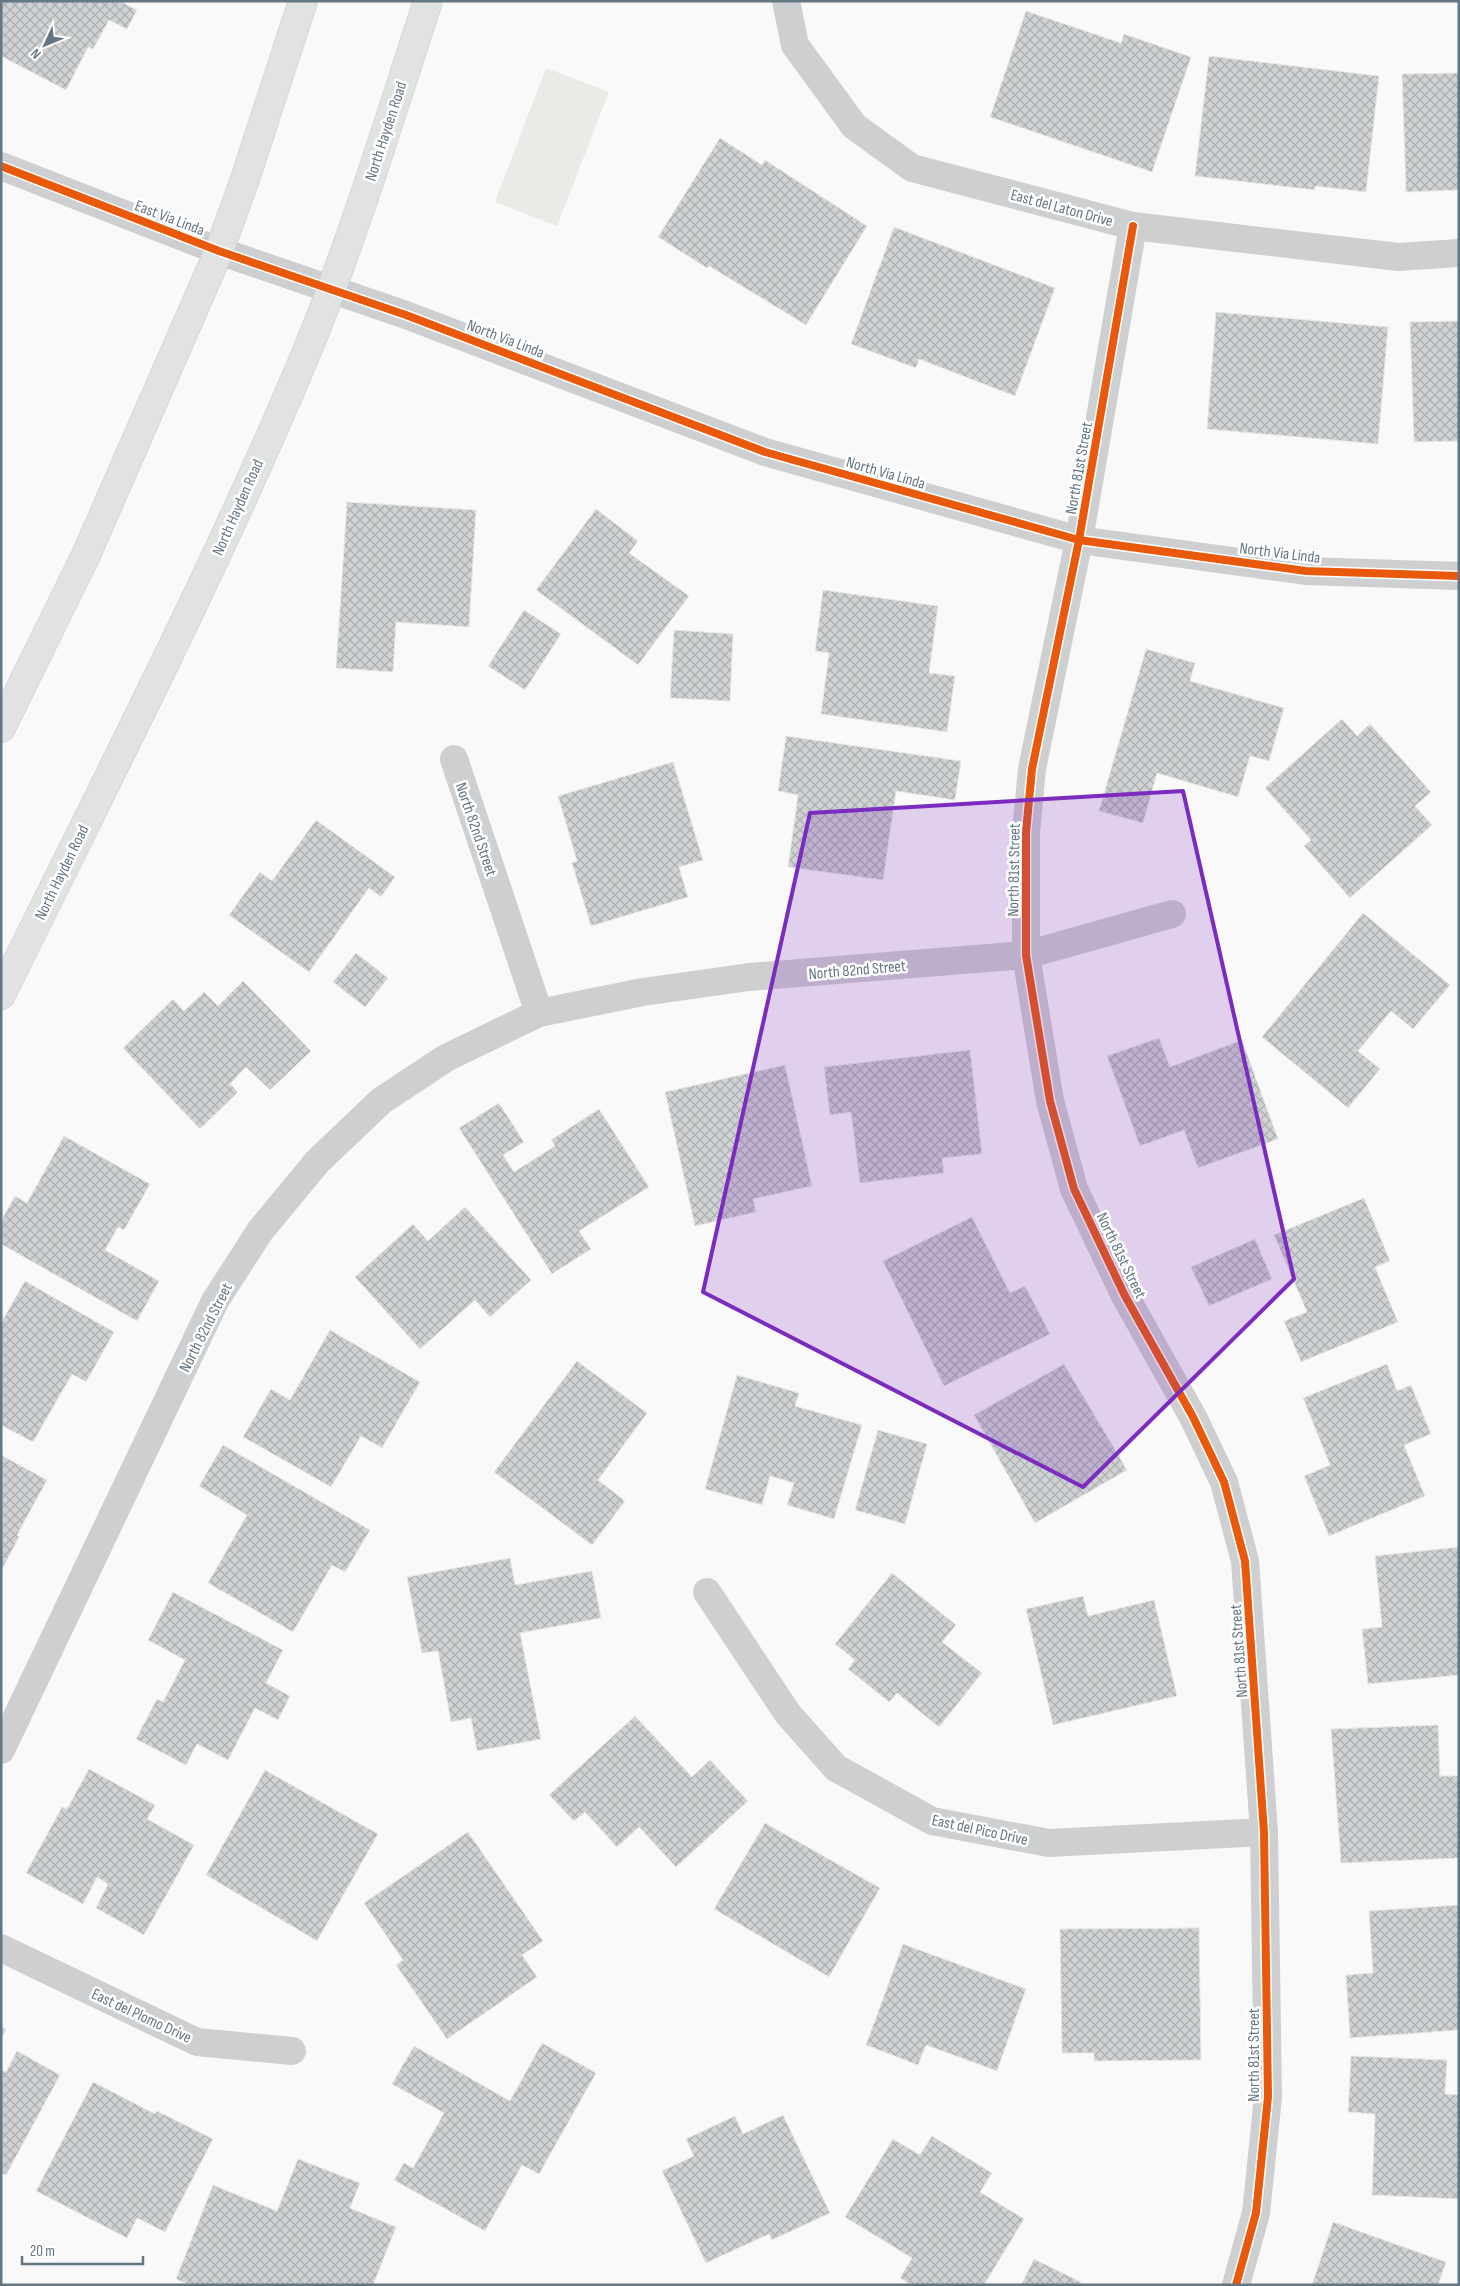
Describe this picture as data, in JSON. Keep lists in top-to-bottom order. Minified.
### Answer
{"streets":{"main road":["North Hayden Road"],"street":["East del Laton Drive","East Via Linda","North Via Linda","North 81st Street","North 82nd Street","East del Pico Drive","East del Plomo Drive"]},"crossings":[["North Hayden Road","East Via Linda"],["North Hayden Road","North Via Linda"],["East del Laton Drive","North 81st Street"],["East Via Linda","North Via Linda"],["North Via Linda","North 81st Street"],["North 81st Street","North 82nd Street"],["North 81st Street","East del Pico Drive"]],"scale_bar":"20 m","north":"bottom left"}
